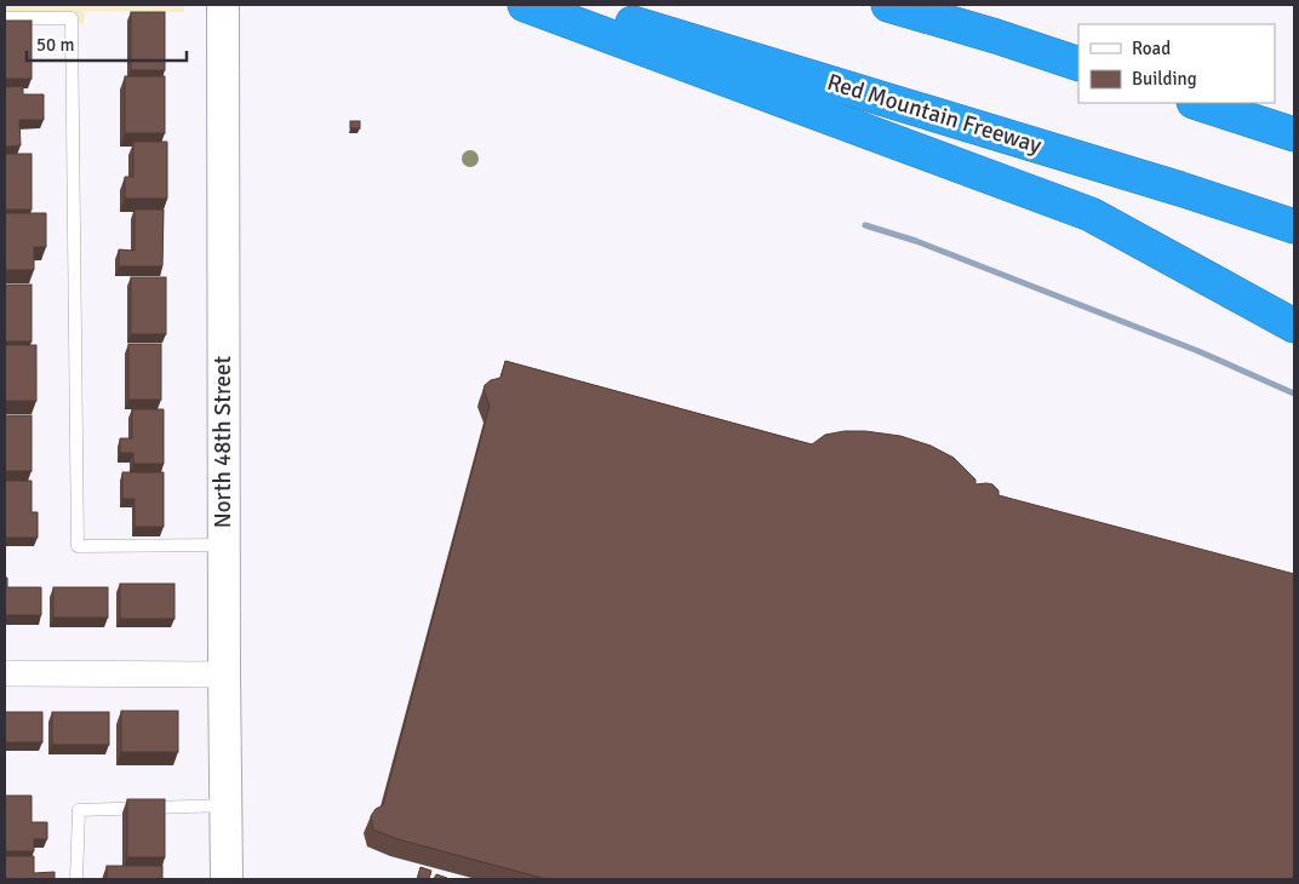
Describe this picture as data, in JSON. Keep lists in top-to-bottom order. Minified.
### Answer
{"streets":{"highway":["Red Mountain Freeway"],"street":["North 48th Street"]},"legend":["Road","Building"],"scale_bar":"50 m"}
